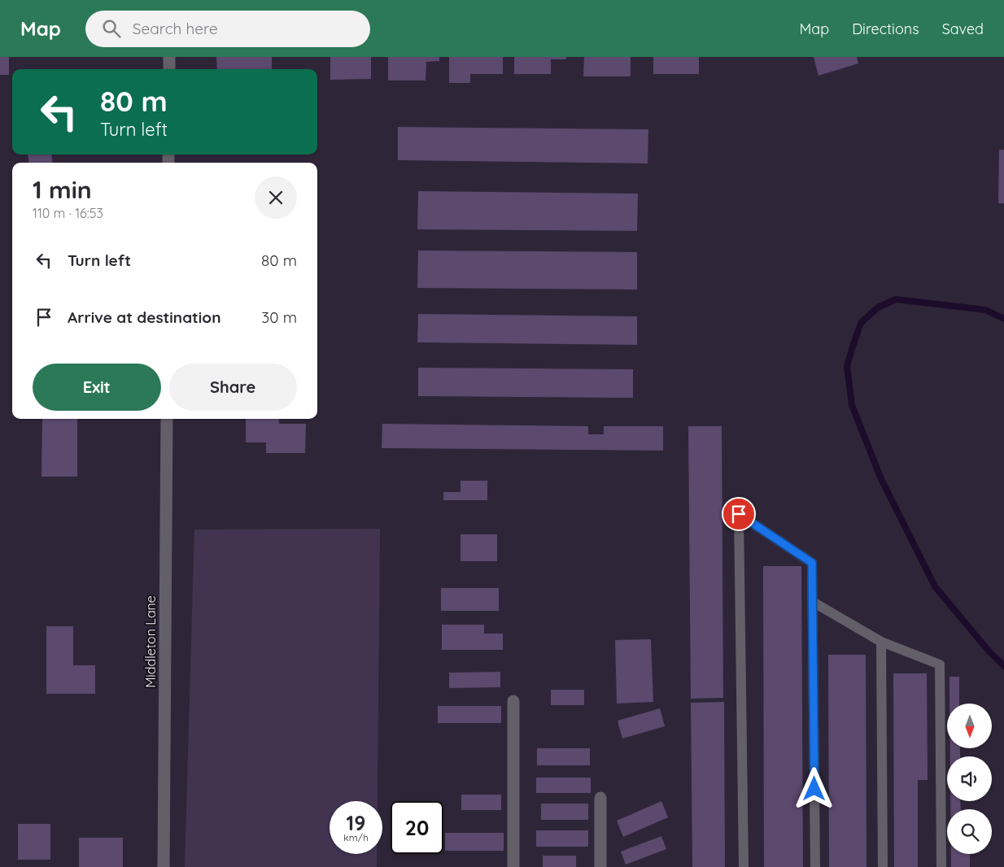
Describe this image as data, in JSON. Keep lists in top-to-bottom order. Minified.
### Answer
{"streets":{"street":["Middleton Lane"]},"north":"bottom","page":{"header":"Map","search":"Search here","nav":["Map","Directions","Saved"],"turn":["80 m","Turn left"],"heading":["1 min","110 m · 16:53"],"list":[{"name":"Turn left","value":"80 m"},{"name":"Arrive at destination","value":"30 m"}],"buttons":["Exit","Share"],"speed":"19 km/h","limit":"20"}}
